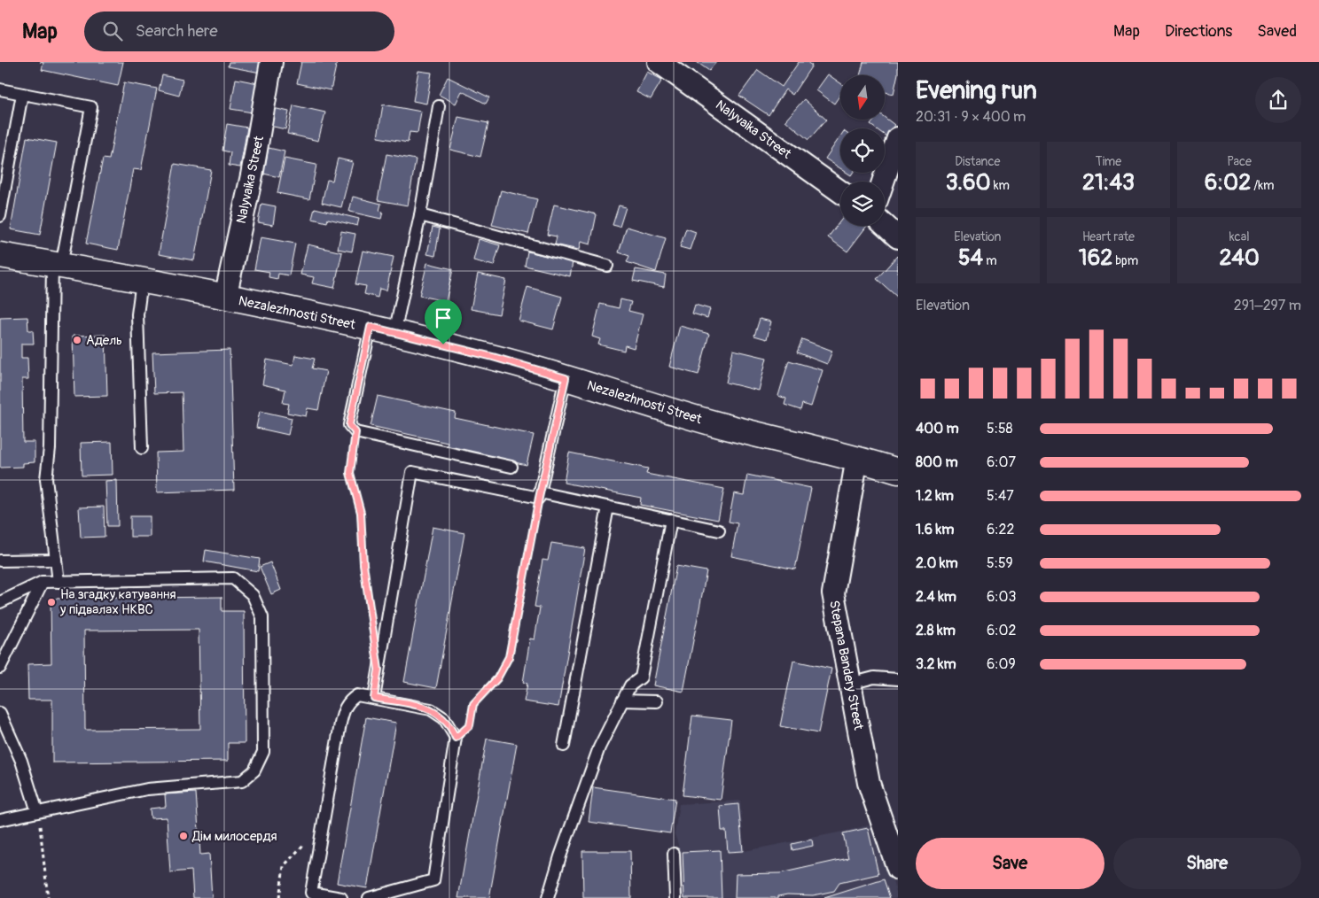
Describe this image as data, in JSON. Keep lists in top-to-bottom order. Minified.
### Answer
{"streets":{"main road":["Nezalezhnosti Street"],"street":["Nalyvaika Street","Stepana Bandery Street"]},"crossings":[["Nalyvaika Street","Nezalezhnosti Street"],["Nezalezhnosti Street","Stepana Bandery Street"]],"places":["Адель","На згадку катування у підвалах НКВС","Дім милосердя"],"north":"bottom","page":{"header":"Map","search":"Search here","nav":["Map","Directions","Saved"],"heading":["Evening run","20:31 · 9 × 400 m"],"stats":[["Distance","3.60 km"],["Time","21:43"],["Pace","6:02 /km"],["Elevation","54 m"],["Heart rate","162 bpm"],["kcal","240"]],"chart":["Elevation","291–297 m"],"list":[{"name":"400 m","note":"5:58"},{"name":"800 m","note":"6:07"},{"name":"1.2 km","note":"5:47"},{"name":"1.6 km","note":"6:22"},{"name":"2.0 km","note":"5:59"},{"name":"2.4 km","note":"6:03"},{"name":"2.8 km","note":"6:02"},{"name":"3.2 km","note":"6:09"}],"buttons":["Save","Share"]}}
